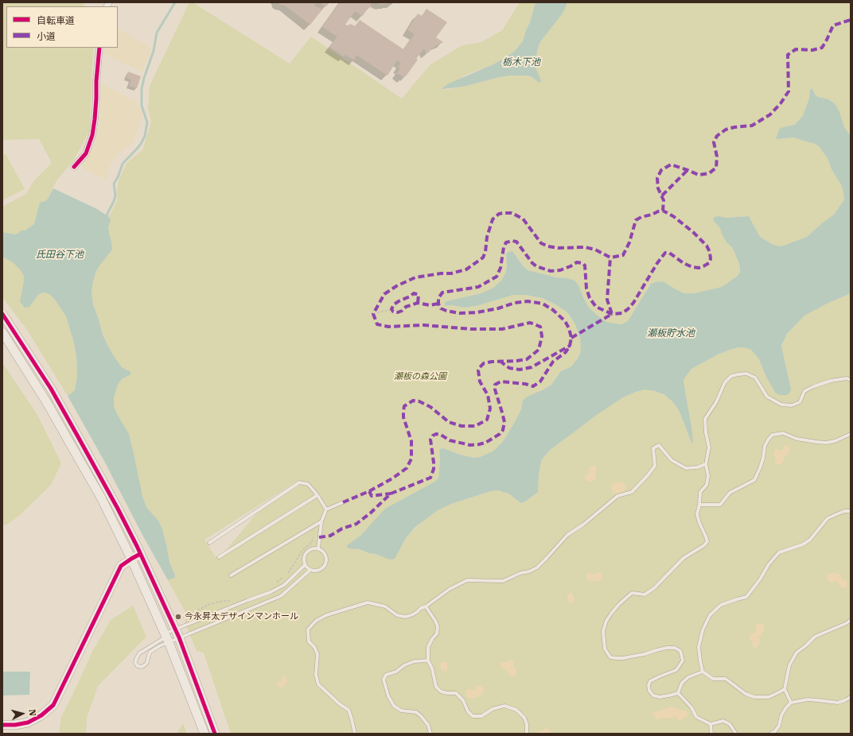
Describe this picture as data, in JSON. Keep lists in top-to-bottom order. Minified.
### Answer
{"water":["栃木下池","氏田谷下池","瀬板貯水池"],"parks":["瀬板の森公園"],"places":["今永昇太デザインマンホール"],"legend":["自転車道","小道"],"north":"right"}
